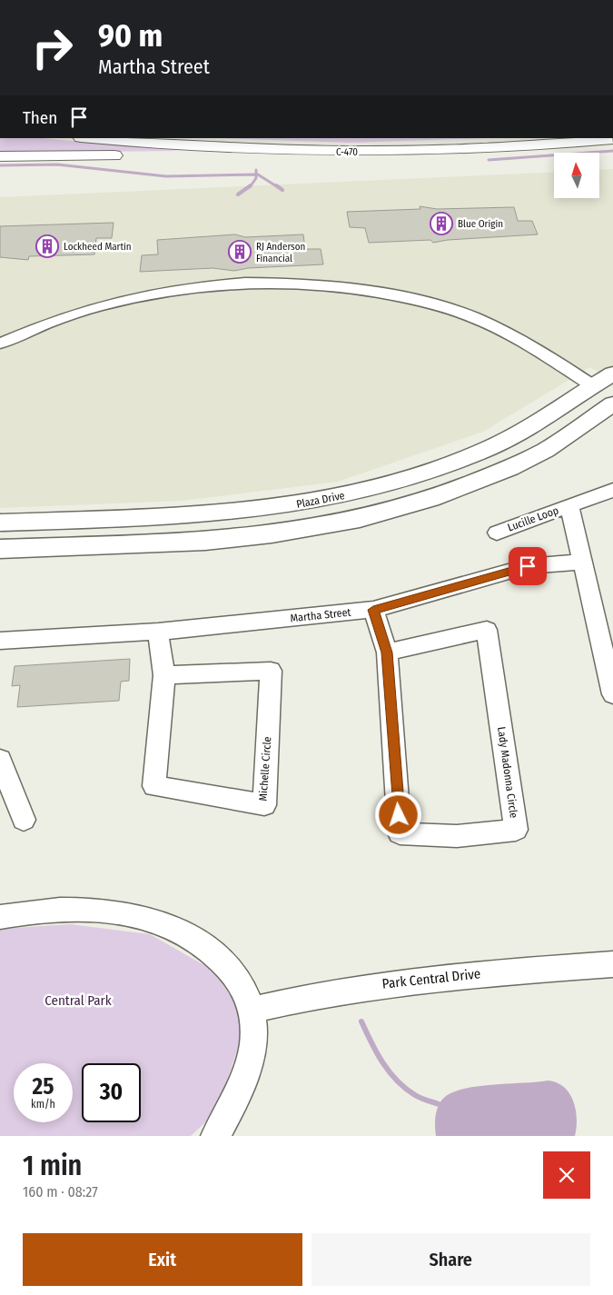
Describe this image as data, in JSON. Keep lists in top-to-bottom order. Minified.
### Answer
{"streets":{"highway":["C-470"],"street":["Plaza Drive","Lucille Loop","Martha Street","Michelle Circle","Lady Madonna Circle","Park Central Drive"]},"crossings":[["Lucille Loop","Martha Street"],["Martha Street","Michelle Circle"],["Martha Street","Lady Madonna Circle"]],"parks":["Central Park"],"places":{"building":["Blue Origin","Lockheed Martin","RJ Anderson Financial"]},"north":"top","page":{"turn":["90 m","Martha Street"],"then":"Then","speed":"25 km/h","limit":"30","heading":["1 min","160 m · 08:27"],"buttons":["Exit","Share"]}}
